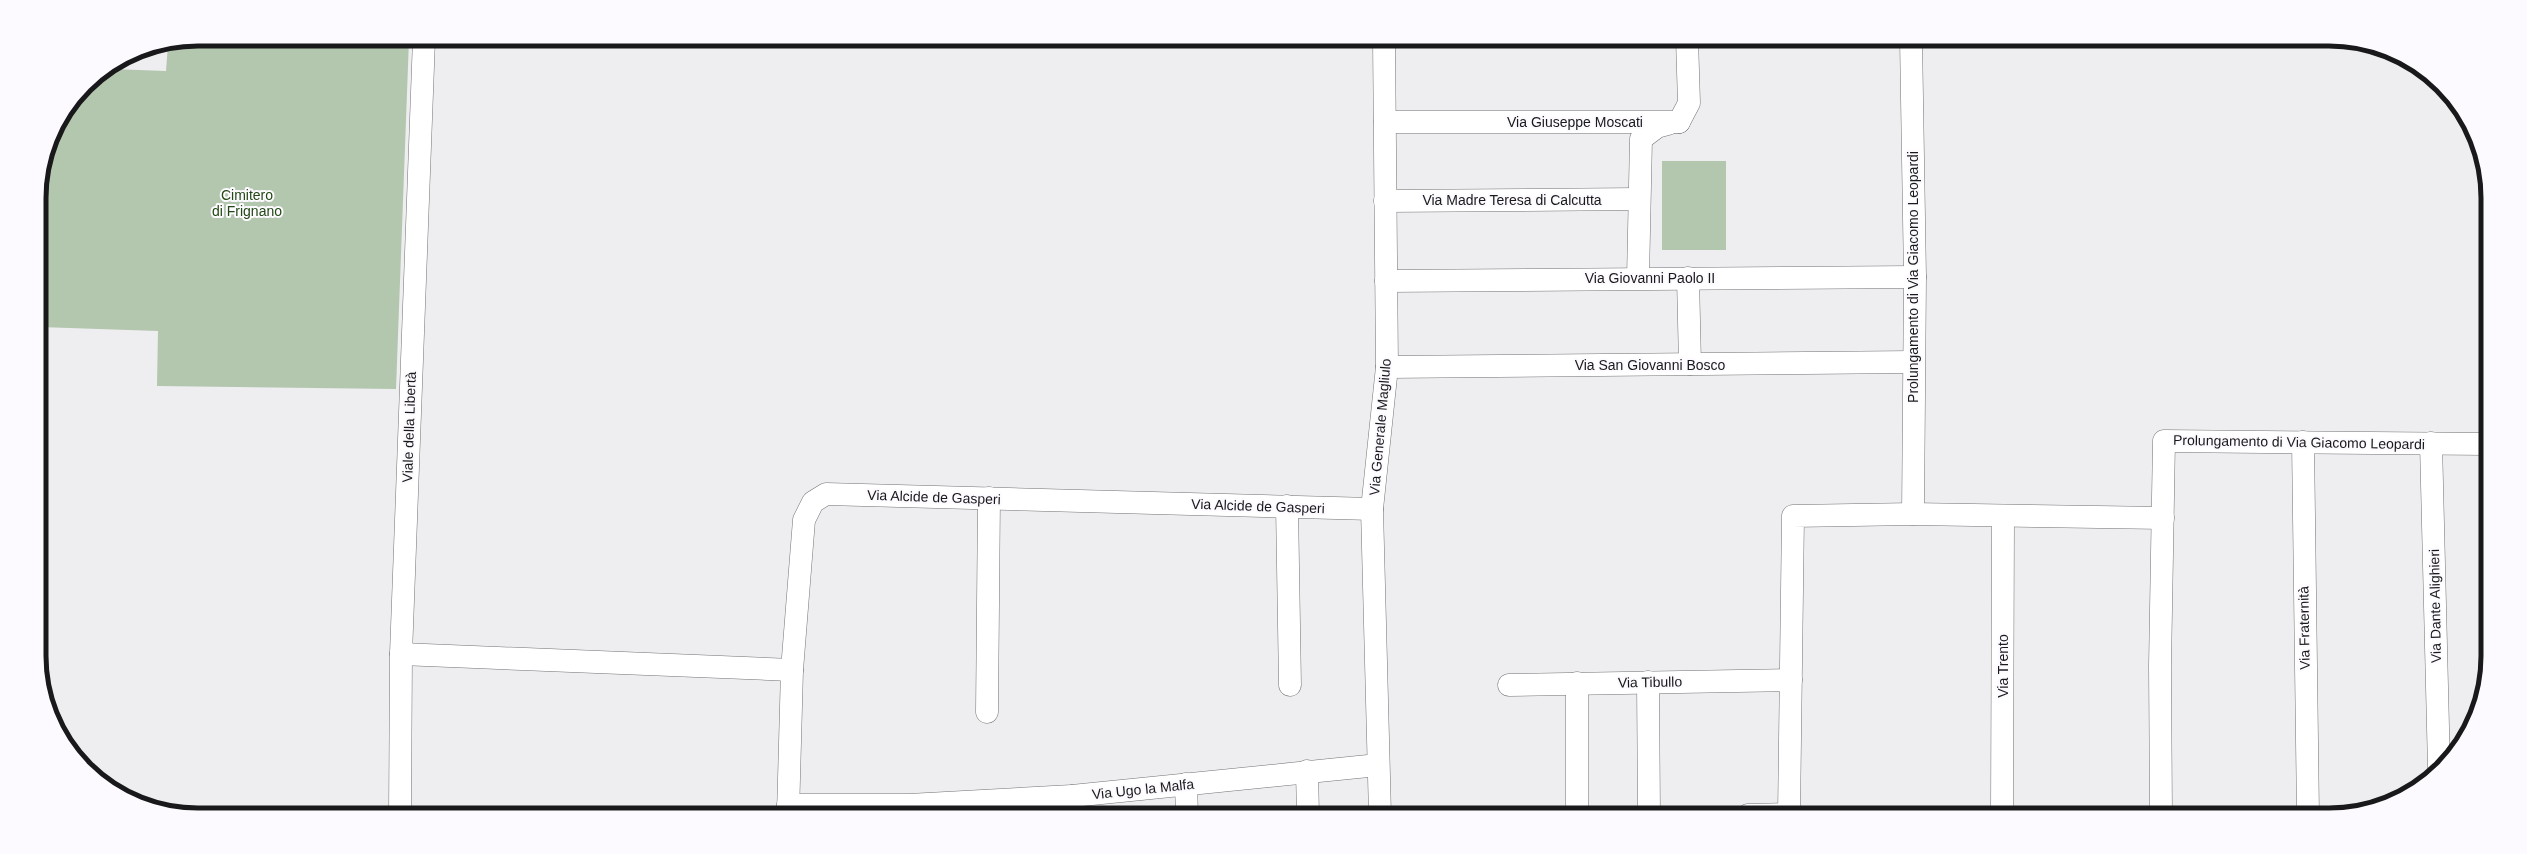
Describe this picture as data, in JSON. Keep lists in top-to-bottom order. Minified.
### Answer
{"streets":{"street":["Via Giuseppe Moscati","Via Madre Teresa di Calcutta","Prolungamento di Via Giacomo Leopardi","Via Giovanni Paolo II","Via San Giovanni Bosco","Viale della Libertà","Via Generale Magliulo","Via Alcide de Gasperi","Via Dante Alighieri","Via Fraternità","Via Trento","Via Tibullo","Via Ugo la Malfa"]},"crossings":[["Via Giuseppe Moscati","Via Generale Magliulo"],["Via Madre Teresa di Calcutta","Via Generale Magliulo"],["Prolungamento di Via Giacomo Leopardi","Via Giovanni Paolo II"],["Prolungamento di Via Giacomo Leopardi","Via San Giovanni Bosco"],["Prolungamento di Via Giacomo Leopardi","Via Dante Alighieri"],["Prolungamento di Via Giacomo Leopardi","Via Fraternità"],["Via Giovanni Paolo II","Via Generale Magliulo"],["Via San Giovanni Bosco","Via Generale Magliulo"],["Via Generale Magliulo","Via Alcide de Gasperi"],["Via Generale Magliulo","Via Ugo la Malfa"]],"parks":["Cimitero di Frignano"]}
